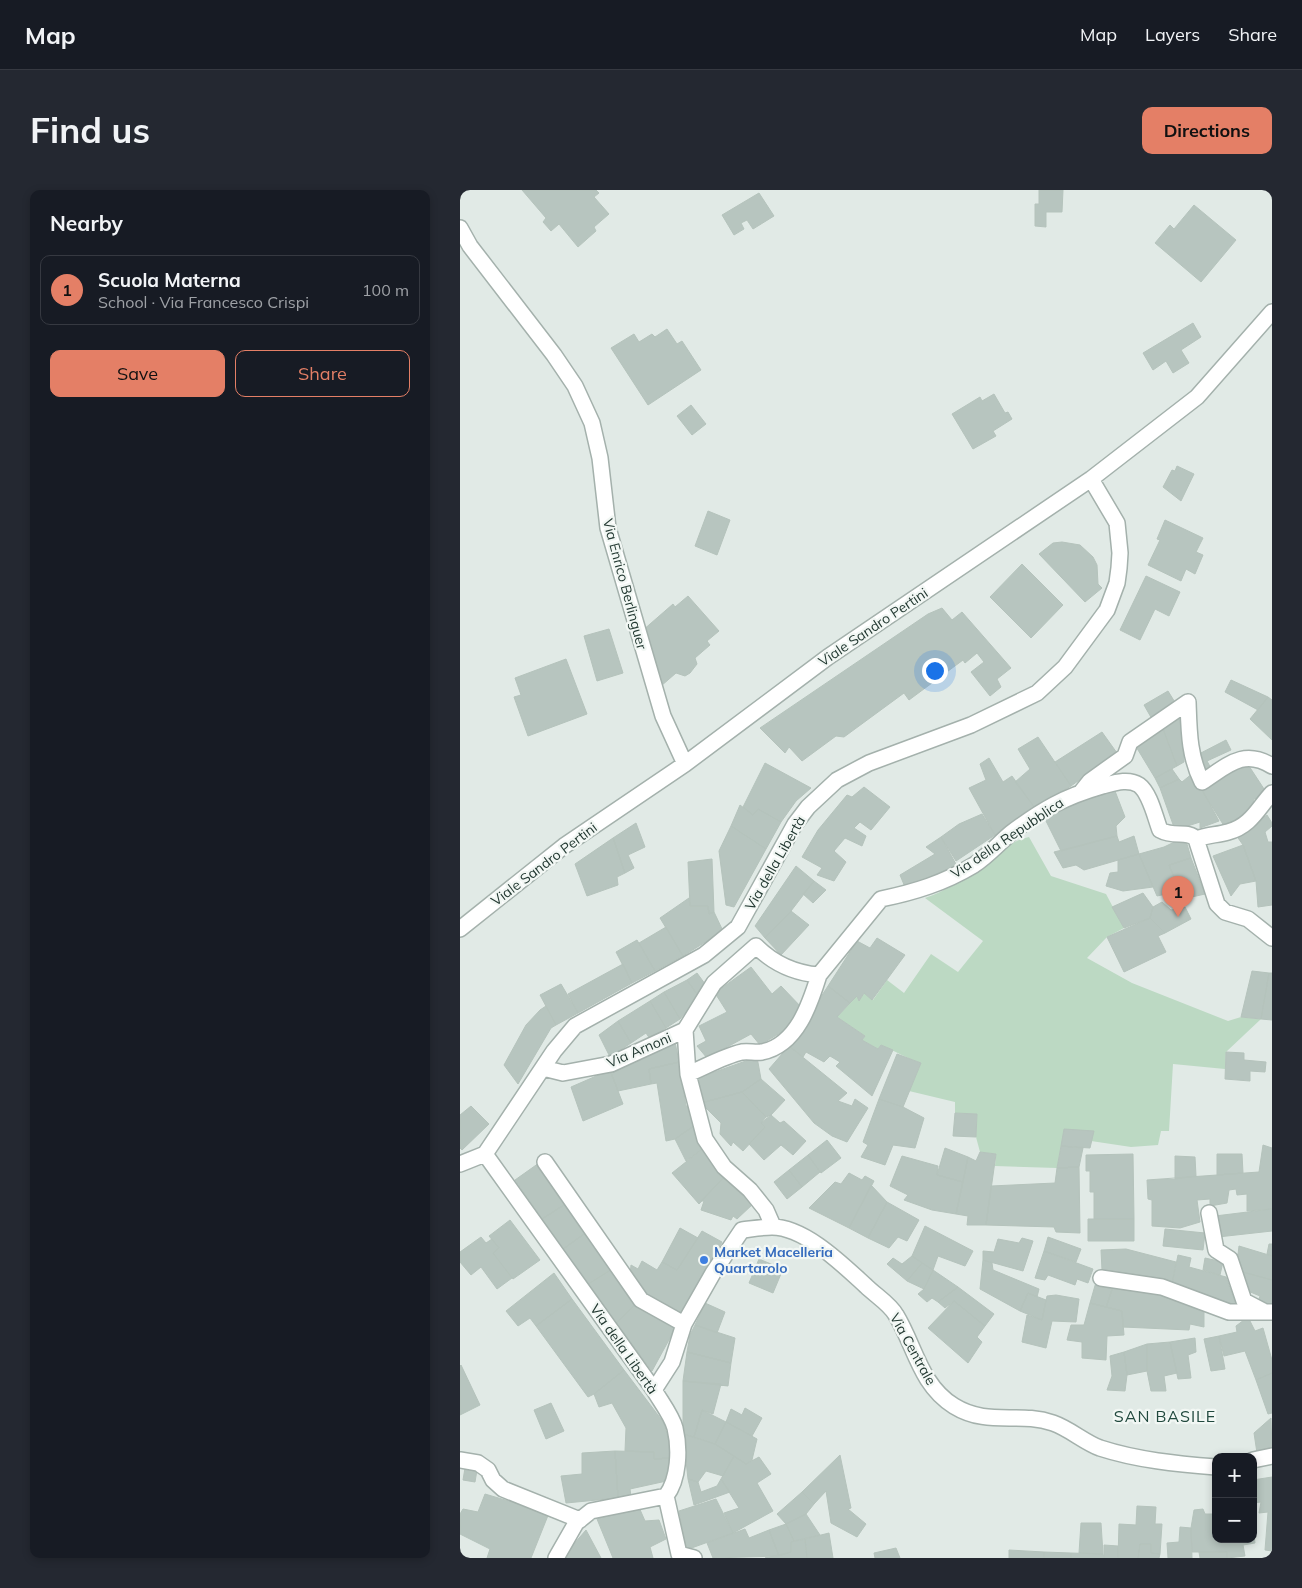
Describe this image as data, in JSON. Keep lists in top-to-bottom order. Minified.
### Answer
{"streets":{"street":["Via Enrico Berlinguer","Viale Sandro Pertini","Via della Repubblica","Via della Libertà","Via Arnoni","Via Centrale"]},"crossings":[["Via Enrico Berlinguer","Viale Sandro Pertini"],["Viale Sandro Pertini","Via della Libertà"],["Via della Repubblica","Via Arnoni"],["Via della Libertà","Via Arnoni"]],"districts":["SAN BASILE"],"places":["Market Macelleria Quartarolo"],"page":{"header":"Map","nav":["Map","Layers","Share"],"buttons":["Directions",["Save","Share"]],"title":"Find us","heading":"Nearby","list":[{"mark":"1","name":"Scuola Materna","note":"School · Via Francesco Crispi","value":"100 m"}],"pins":"1","map_buttons":["+","−"]}}
